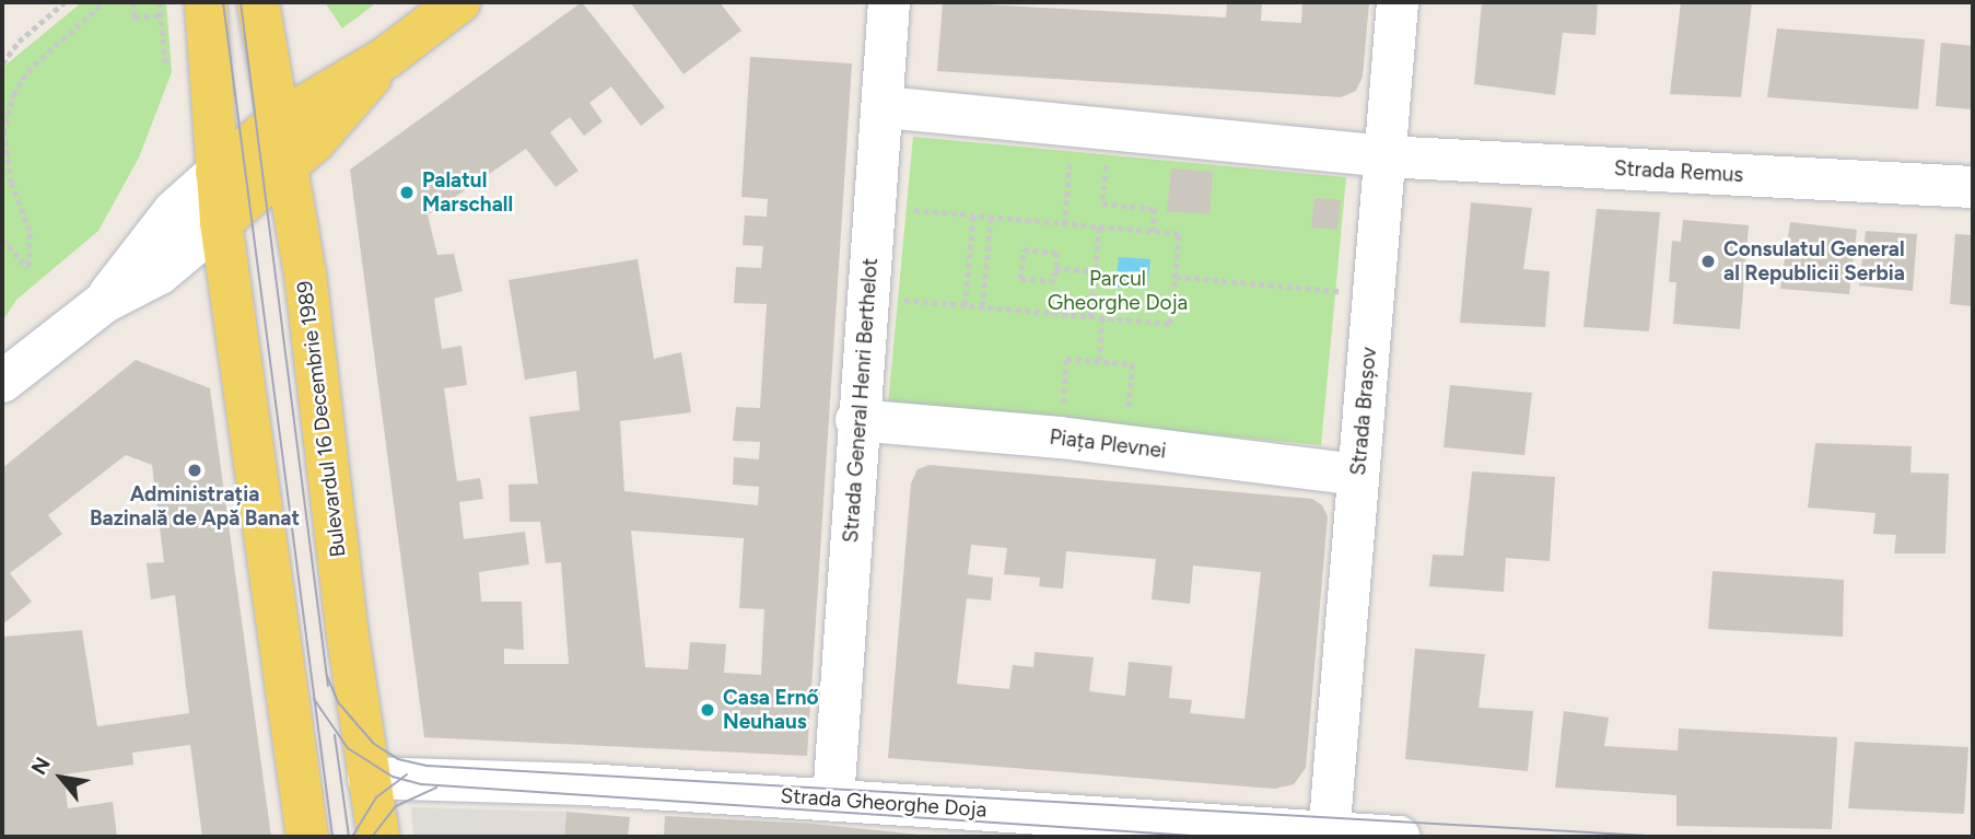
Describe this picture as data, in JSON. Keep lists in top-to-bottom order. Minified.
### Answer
{"streets":{"main road":["Bulevardul 16 Decembrie 1989"],"street":["Strada Remus","Strada General Henri Berthelot","Strada Brașov","Piața Plevnei","Strada Gheorghe Doja"]},"crossings":[["Strada Remus","Strada Brașov"],["Strada General Henri Berthelot","Piața Plevnei"],["Strada General Henri Berthelot","Strada Gheorghe Doja"],["Strada Brașov","Piața Plevnei"],["Strada Brașov","Strada Gheorghe Doja"],["Bulevardul 16 Decembrie 1989","Strada Gheorghe Doja"]],"parks":["Parcul Gheorghe Doja"],"places":["Palatul Marschall","Consulatul General al Republicii Serbia","Administrația Bazinală de Apă Banat","Casa Ernő Neuhaus"],"north":"top left"}
